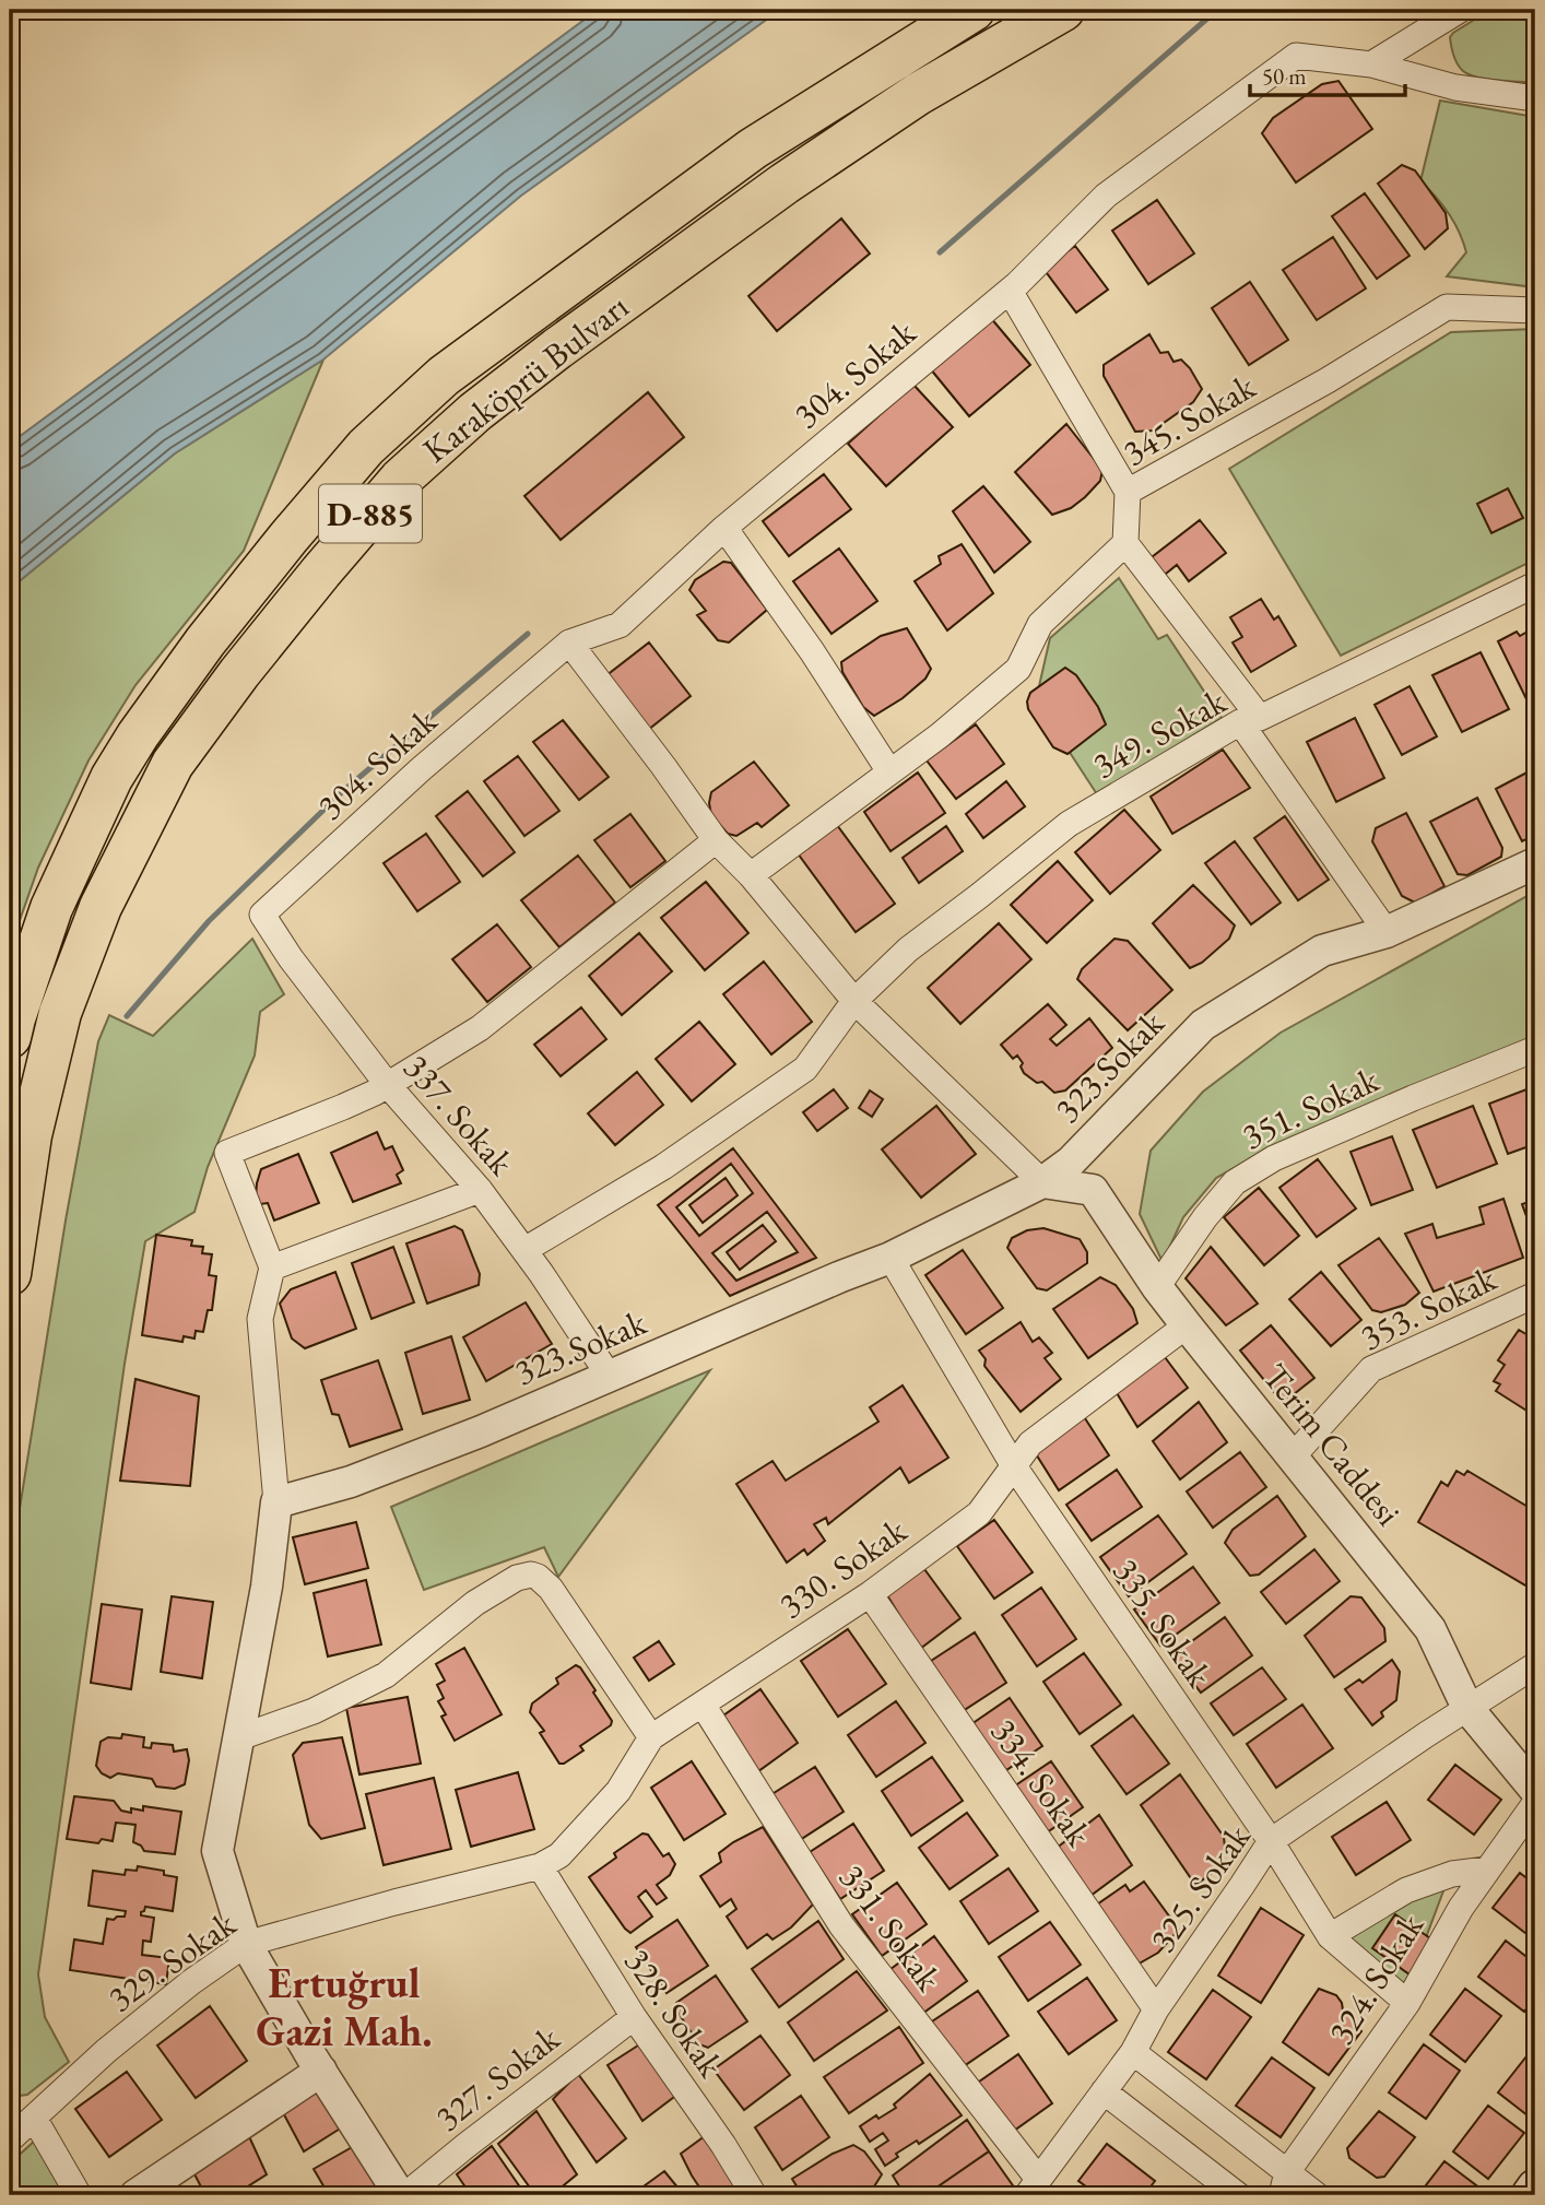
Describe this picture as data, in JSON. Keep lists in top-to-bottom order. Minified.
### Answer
{"streets":{"highway":["Karaköprü Bulvarı","D-885"],"street":["304. Sokak","345. Sokak","349. Sokak","323.Sokak","351. Sokak","337. Sokak","353. Sokak","Terim Caddesi","330. Sokak","335. Sokak","334. Sokak","325. Sokak","331. Sokak","329. Sokak","324. Sokak","328. Sokak","327. Sokak"]},"crossings":[["304. Sokak","337. Sokak"],["349. Sokak","337. Sokak"],["323.Sokak","337. Sokak"],["323.Sokak","Terim Caddesi"],["323.Sokak","335. Sokak"],["351. Sokak","Terim Caddesi"],["353. Sokak","Terim Caddesi"],["Terim Caddesi","330. Sokak"],["Terim Caddesi","325. Sokak"],["330. Sokak","335. Sokak"],["330. Sokak","334. Sokak"],["330. Sokak","331. Sokak"],["330. Sokak","329. Sokak"],["330. Sokak","328. Sokak"],["335. Sokak","325. Sokak"],["335. Sokak","324. Sokak"],["334. Sokak","325. Sokak"],["325. Sokak","331. Sokak"],["329. Sokak","328. Sokak"],["328. Sokak","327. Sokak"]],"districts":["Ertuğrul Gazi Mah."],"scale_bar":"50 m"}
